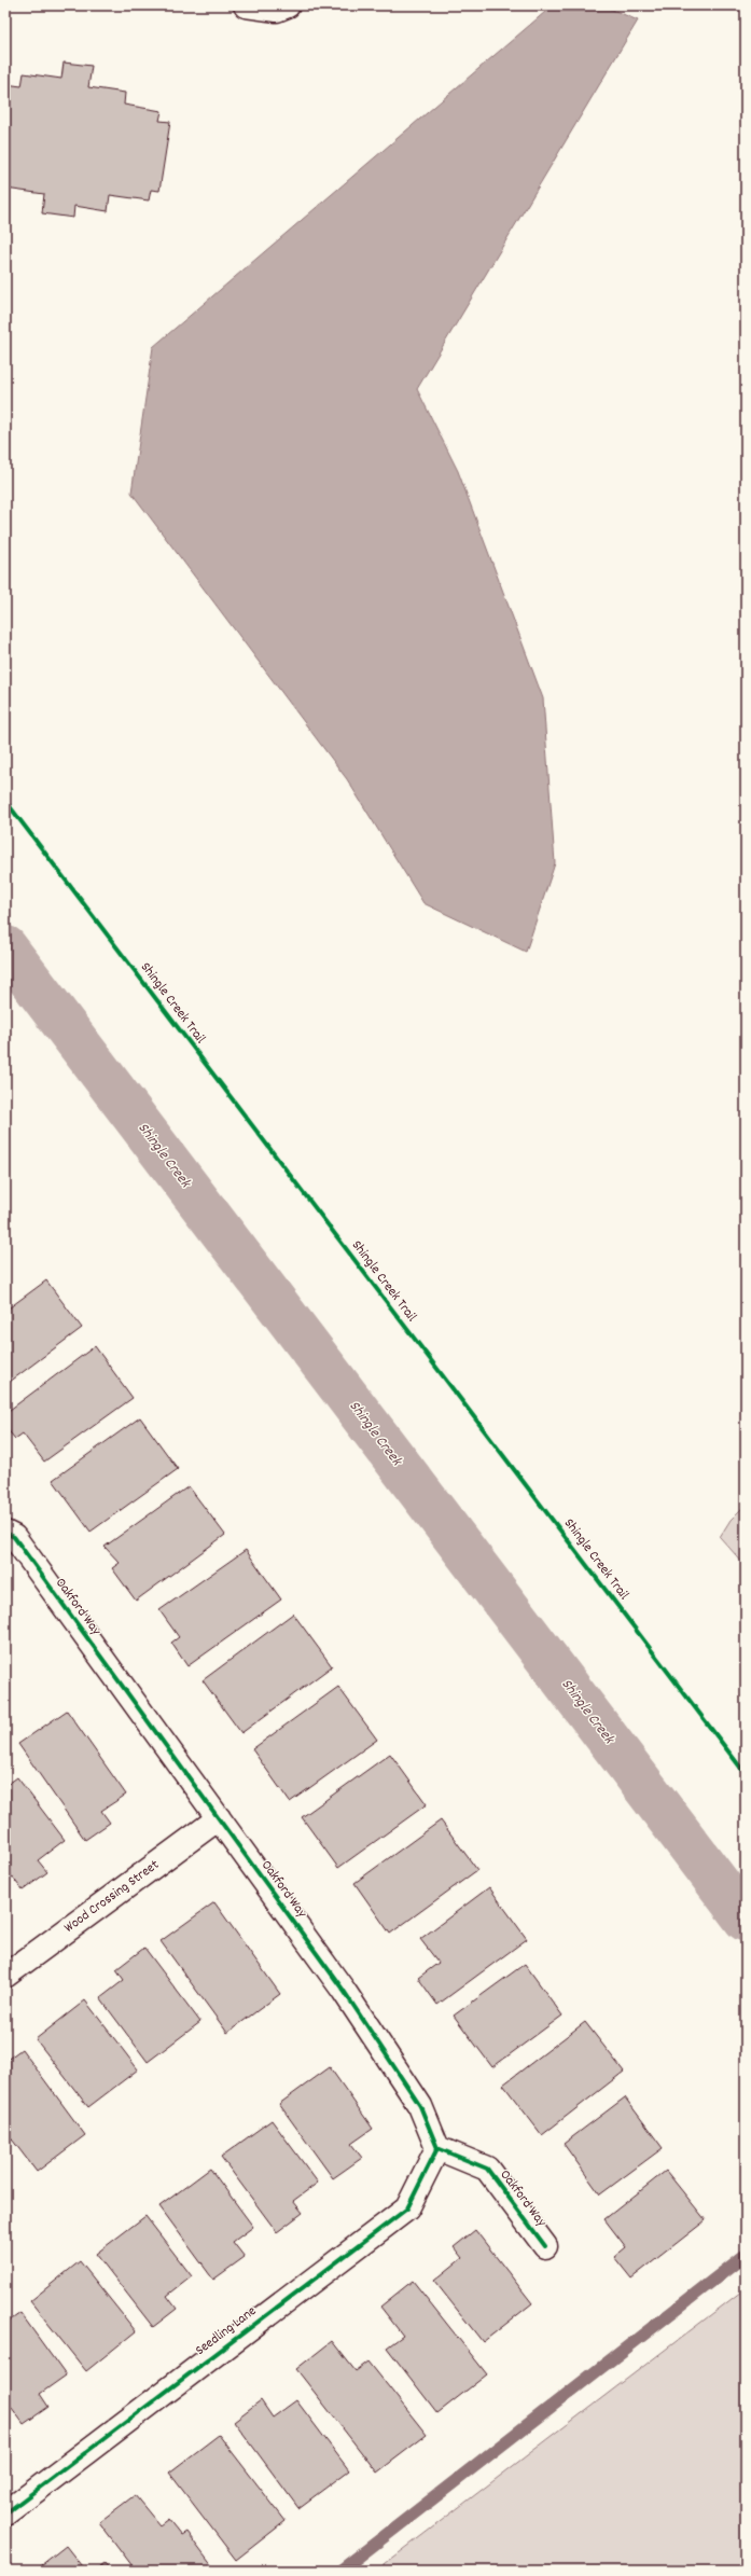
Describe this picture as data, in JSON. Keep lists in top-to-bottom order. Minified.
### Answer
{"streets":{"street":["Oakford Way","Wood Crossing Street","Seedling Lane"],"cycle path":["Shingle Creek Trail"]},"crossings":[["Oakford Way","Wood Crossing Street"],["Oakford Way","Seedling Lane"]],"water":["Shingle Creek"]}
